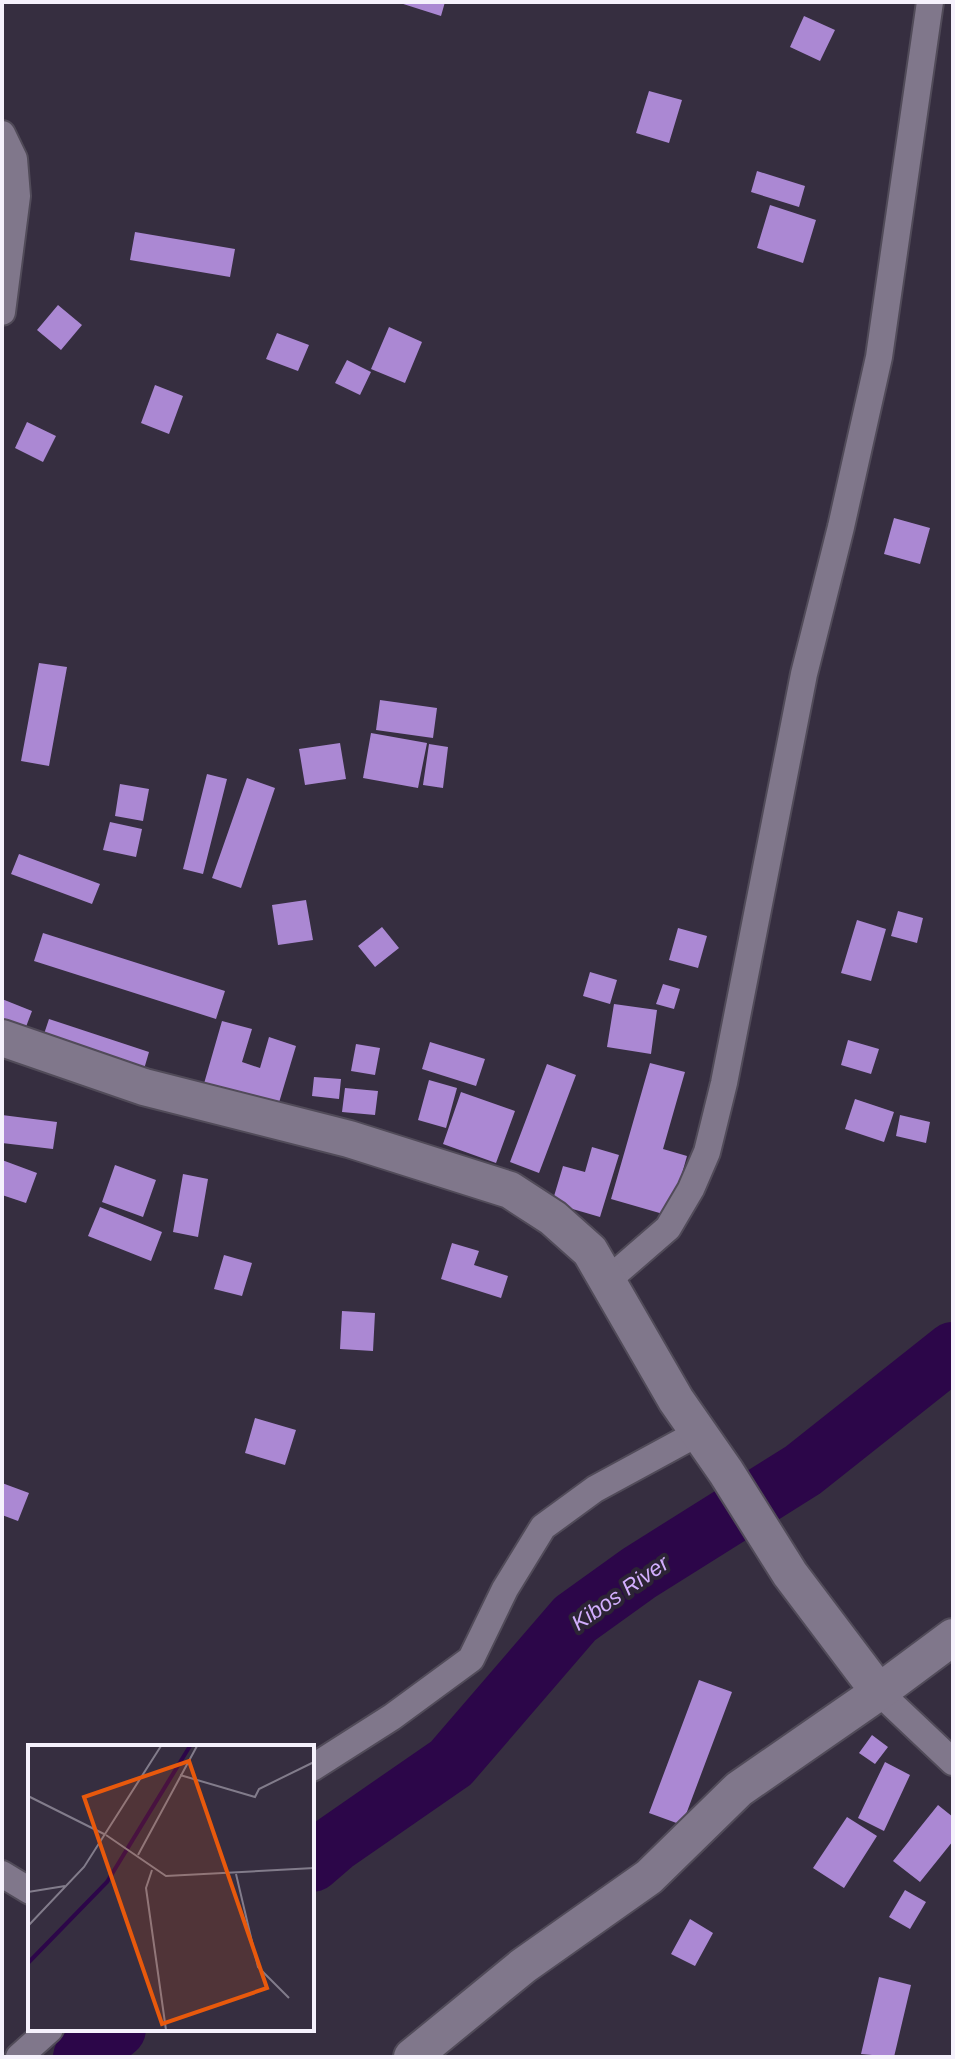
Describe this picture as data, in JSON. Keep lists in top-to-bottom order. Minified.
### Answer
{"water":["Kibos River"]}
